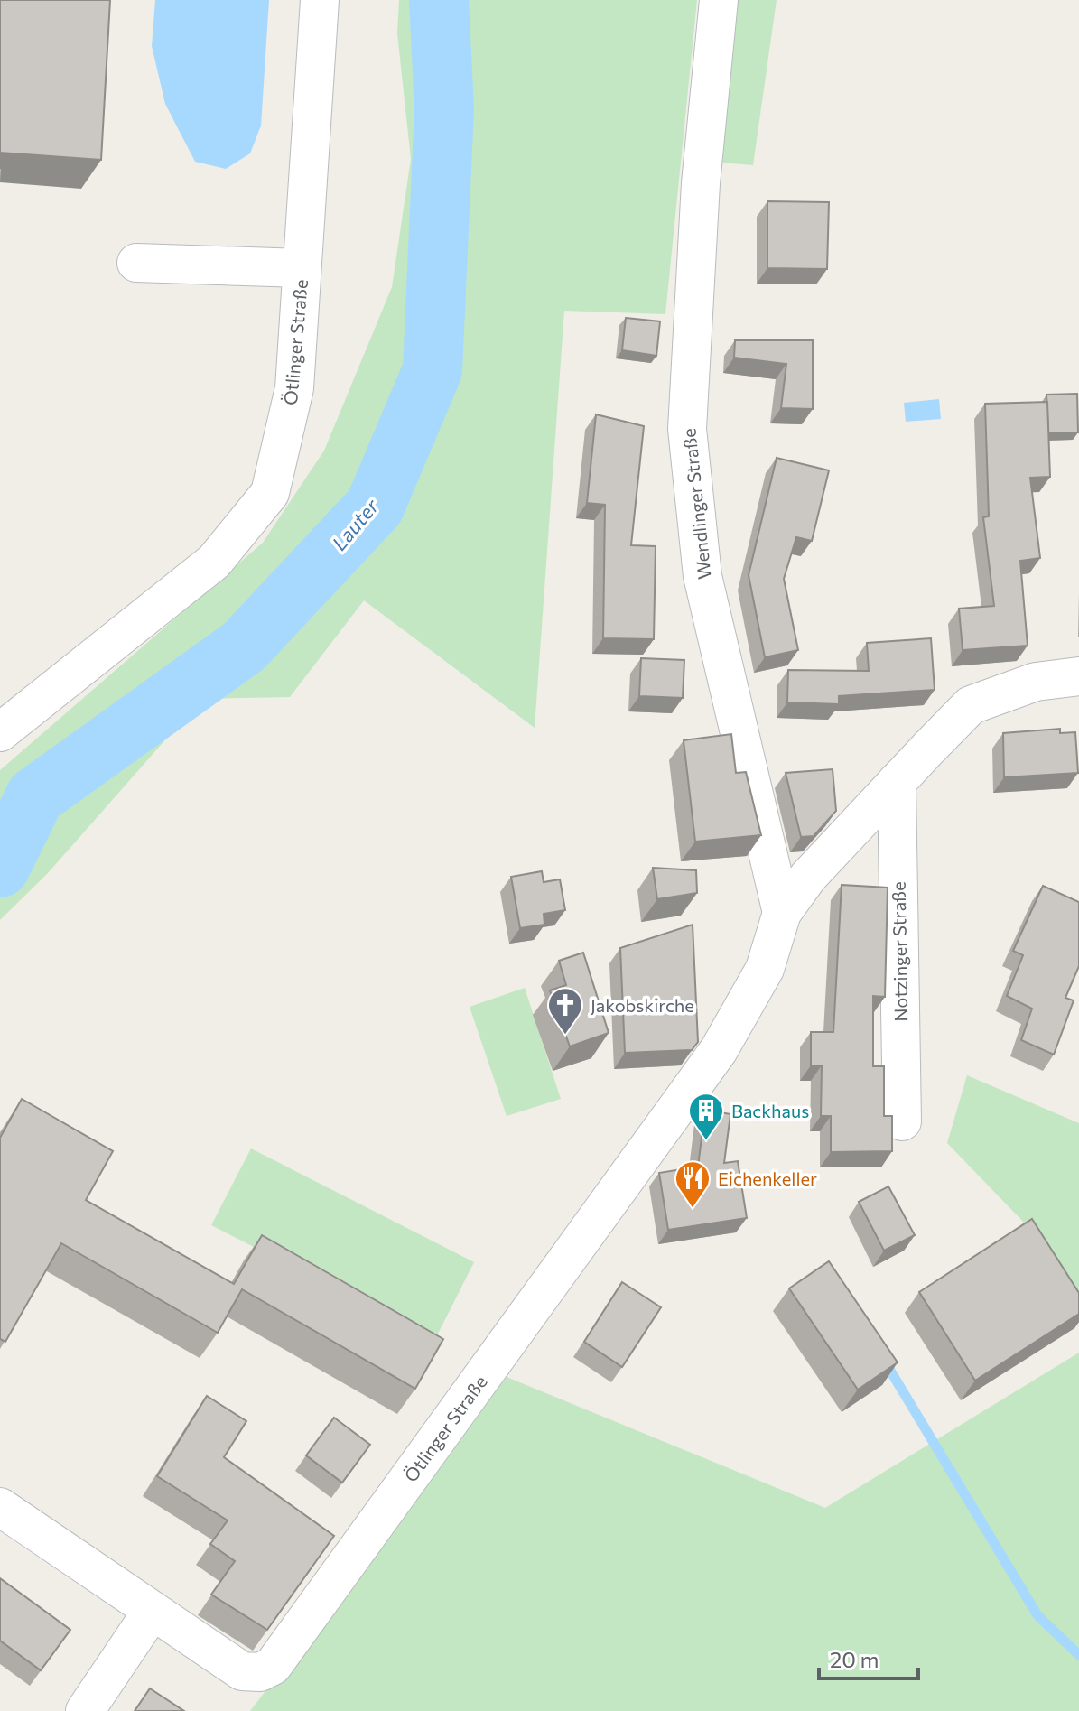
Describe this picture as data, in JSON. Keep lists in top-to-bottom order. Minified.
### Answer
{"streets":{"street":["Ötlinger Straße","Wendlinger Straße","Notzinger Straße"]},"crossings":[["Ötlinger Straße","Wendlinger Straße"]],"water":["Lauter"],"places":{"church":["Jakobskirche"],"building":["Backhaus"],"restaurant":["Eichenkeller"]},"scale_bar":"20 m"}
